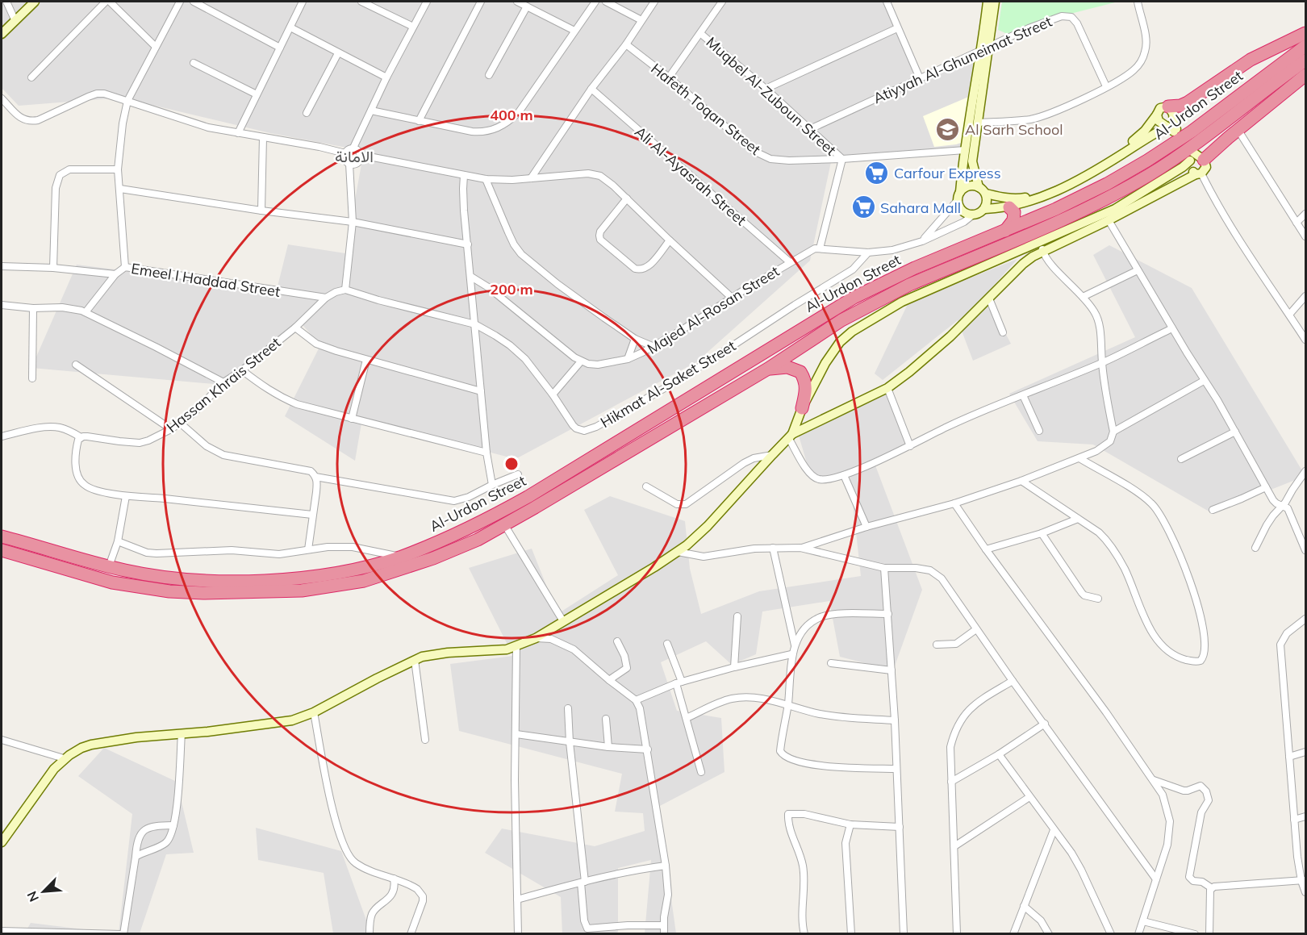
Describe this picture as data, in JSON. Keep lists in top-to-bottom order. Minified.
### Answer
{"streets":{"highway":["Al-Urdon Street"],"street":["Atiyyah Al-Ghuneimat Street","Muqbel Al-Zuboun Street","Hafeth Toqan Street","Ali Al-Ayasrah Street","Emeel I Haddad Street","Majed Al-Rosan Street","Hikmat Al-Saket Street","Hassan Khrais Street"]},"crossings":[["Atiyyah Al-Ghuneimat Street","Muqbel Al-Zuboun Street"],["Muqbel Al-Zuboun Street","Hafeth Toqan Street"],["Ali Al-Ayasrah Street","Majed Al-Rosan Street"],["Emeel I Haddad Street","Hassan Khrais Street"],["Majed Al-Rosan Street","Hikmat Al-Saket Street"],["Hikmat Al-Saket Street","Hassan Khrais Street"]],"districts":["الامانة"],"places":{"school or university":["Al Sarh School"],"supermarket":["Carfour Express","Sahara Mall"]},"north":"bottom left","rings":["400 m","200 m"]}
